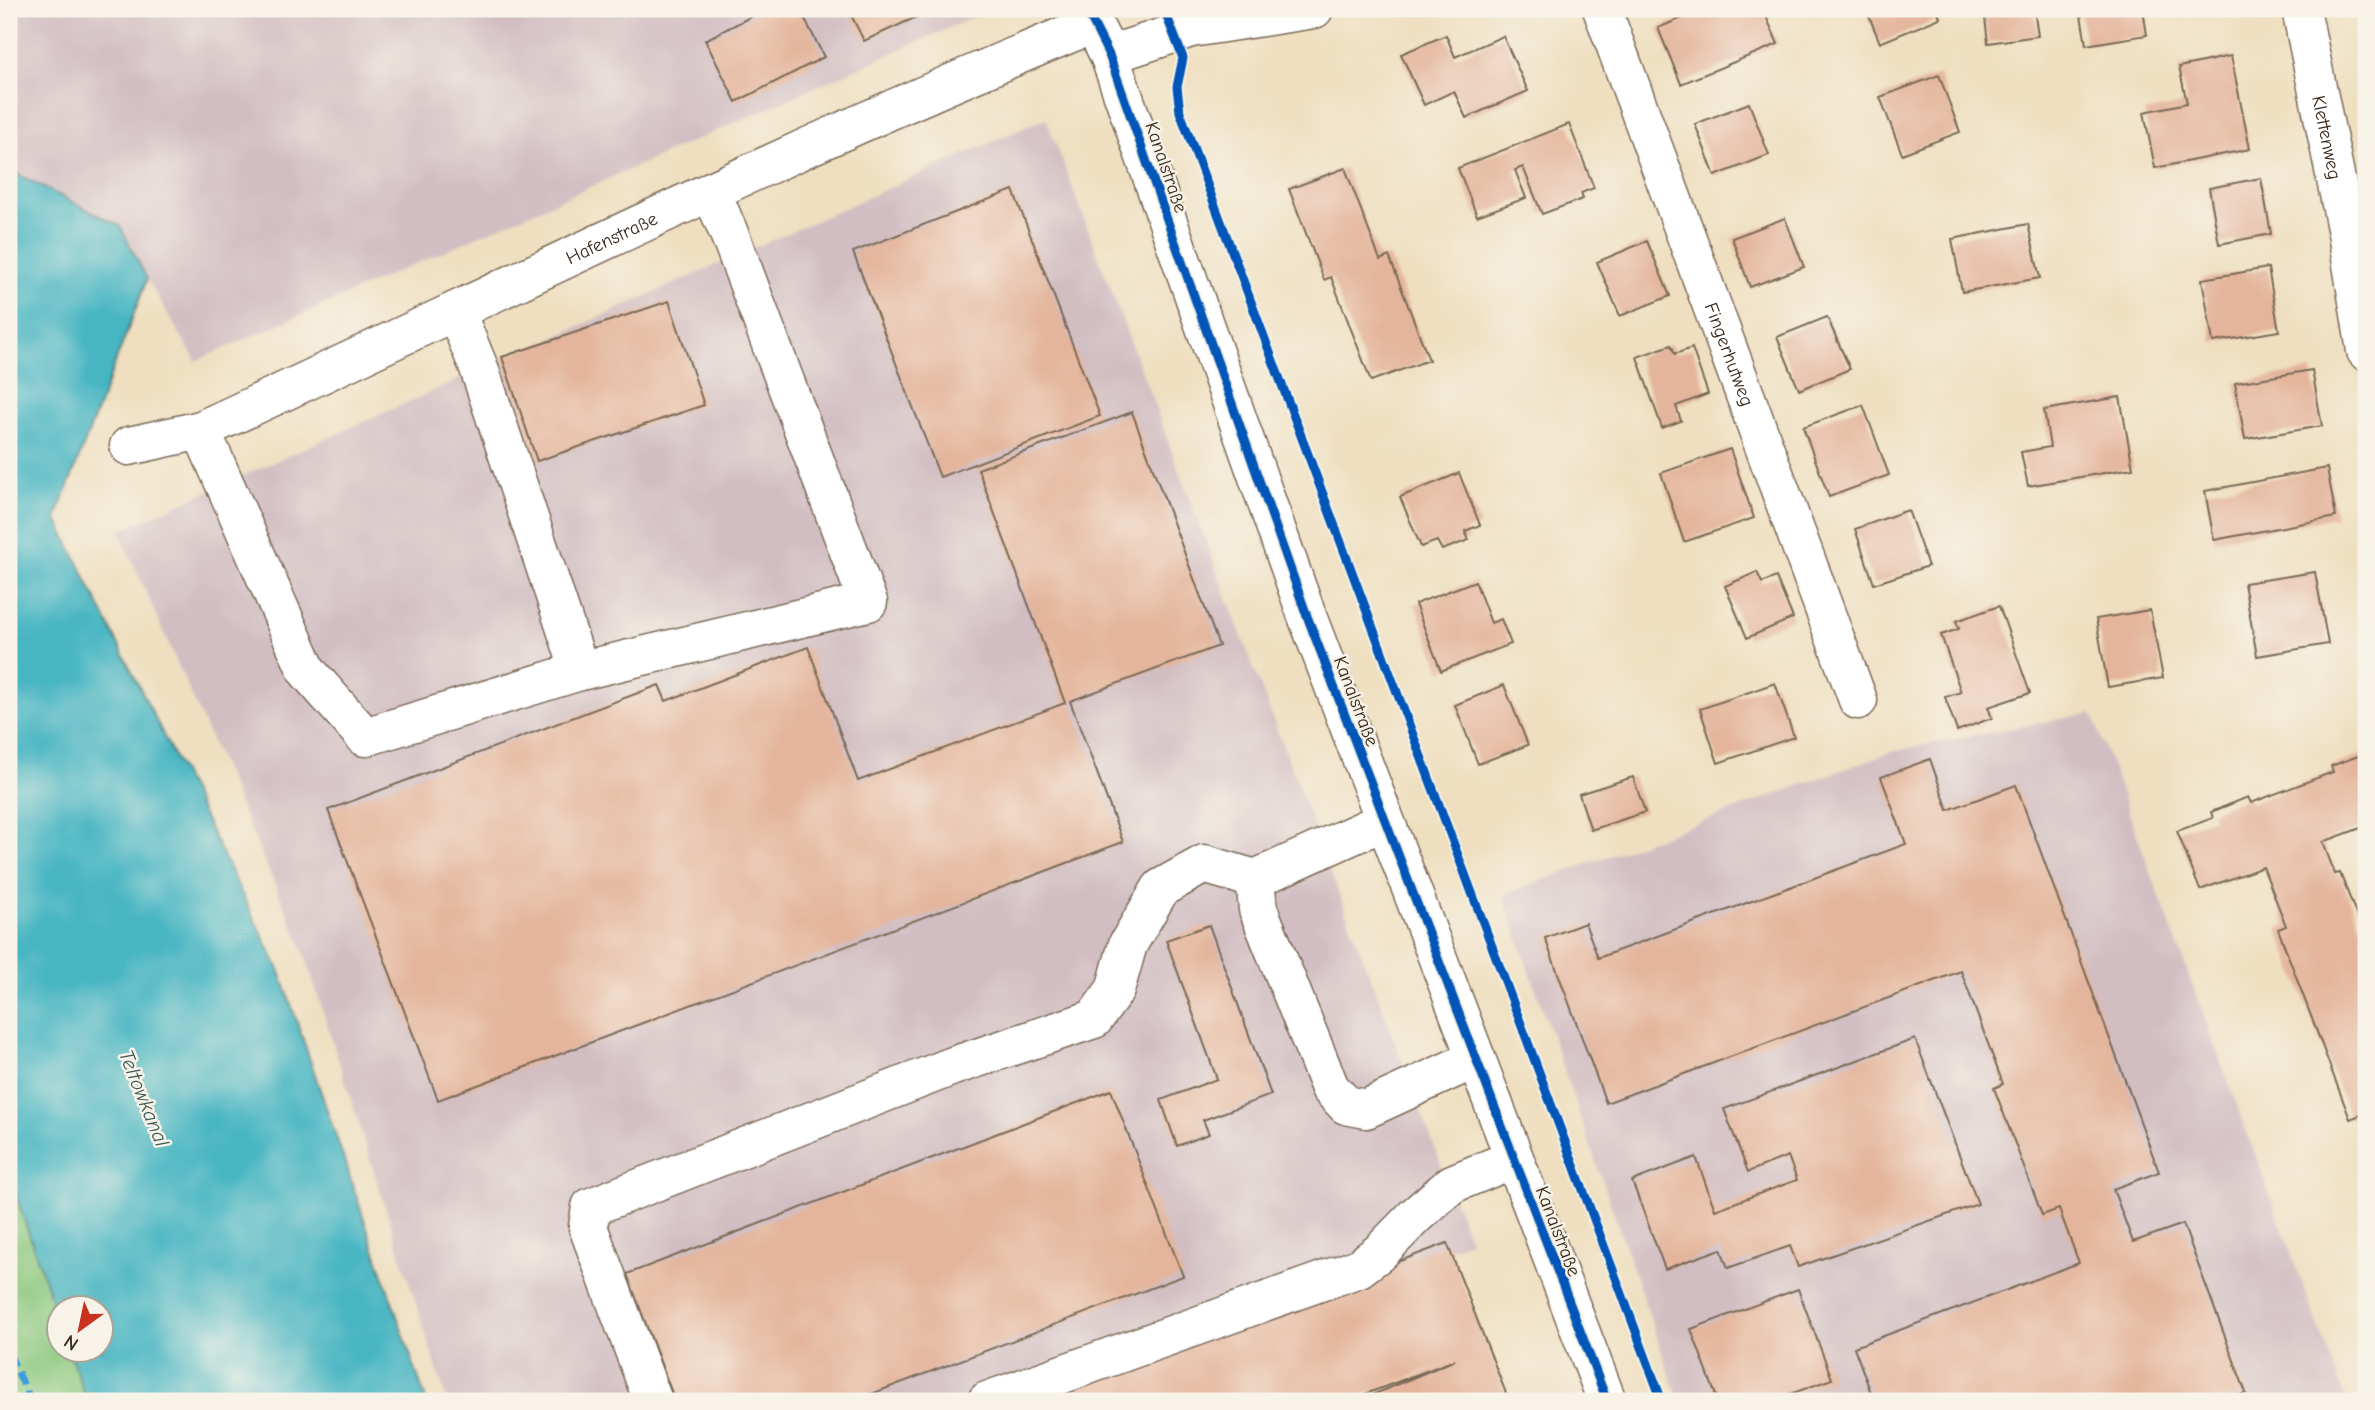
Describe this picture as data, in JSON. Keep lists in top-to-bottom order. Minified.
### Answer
{"streets":{"street":["Klettenweg","Kanalstraße","Hafenstraße","Fingerhutweg"]},"crossings":[["Kanalstraße","Hafenstraße"]],"water":["Teltowkanal"],"north":"bottom left"}
